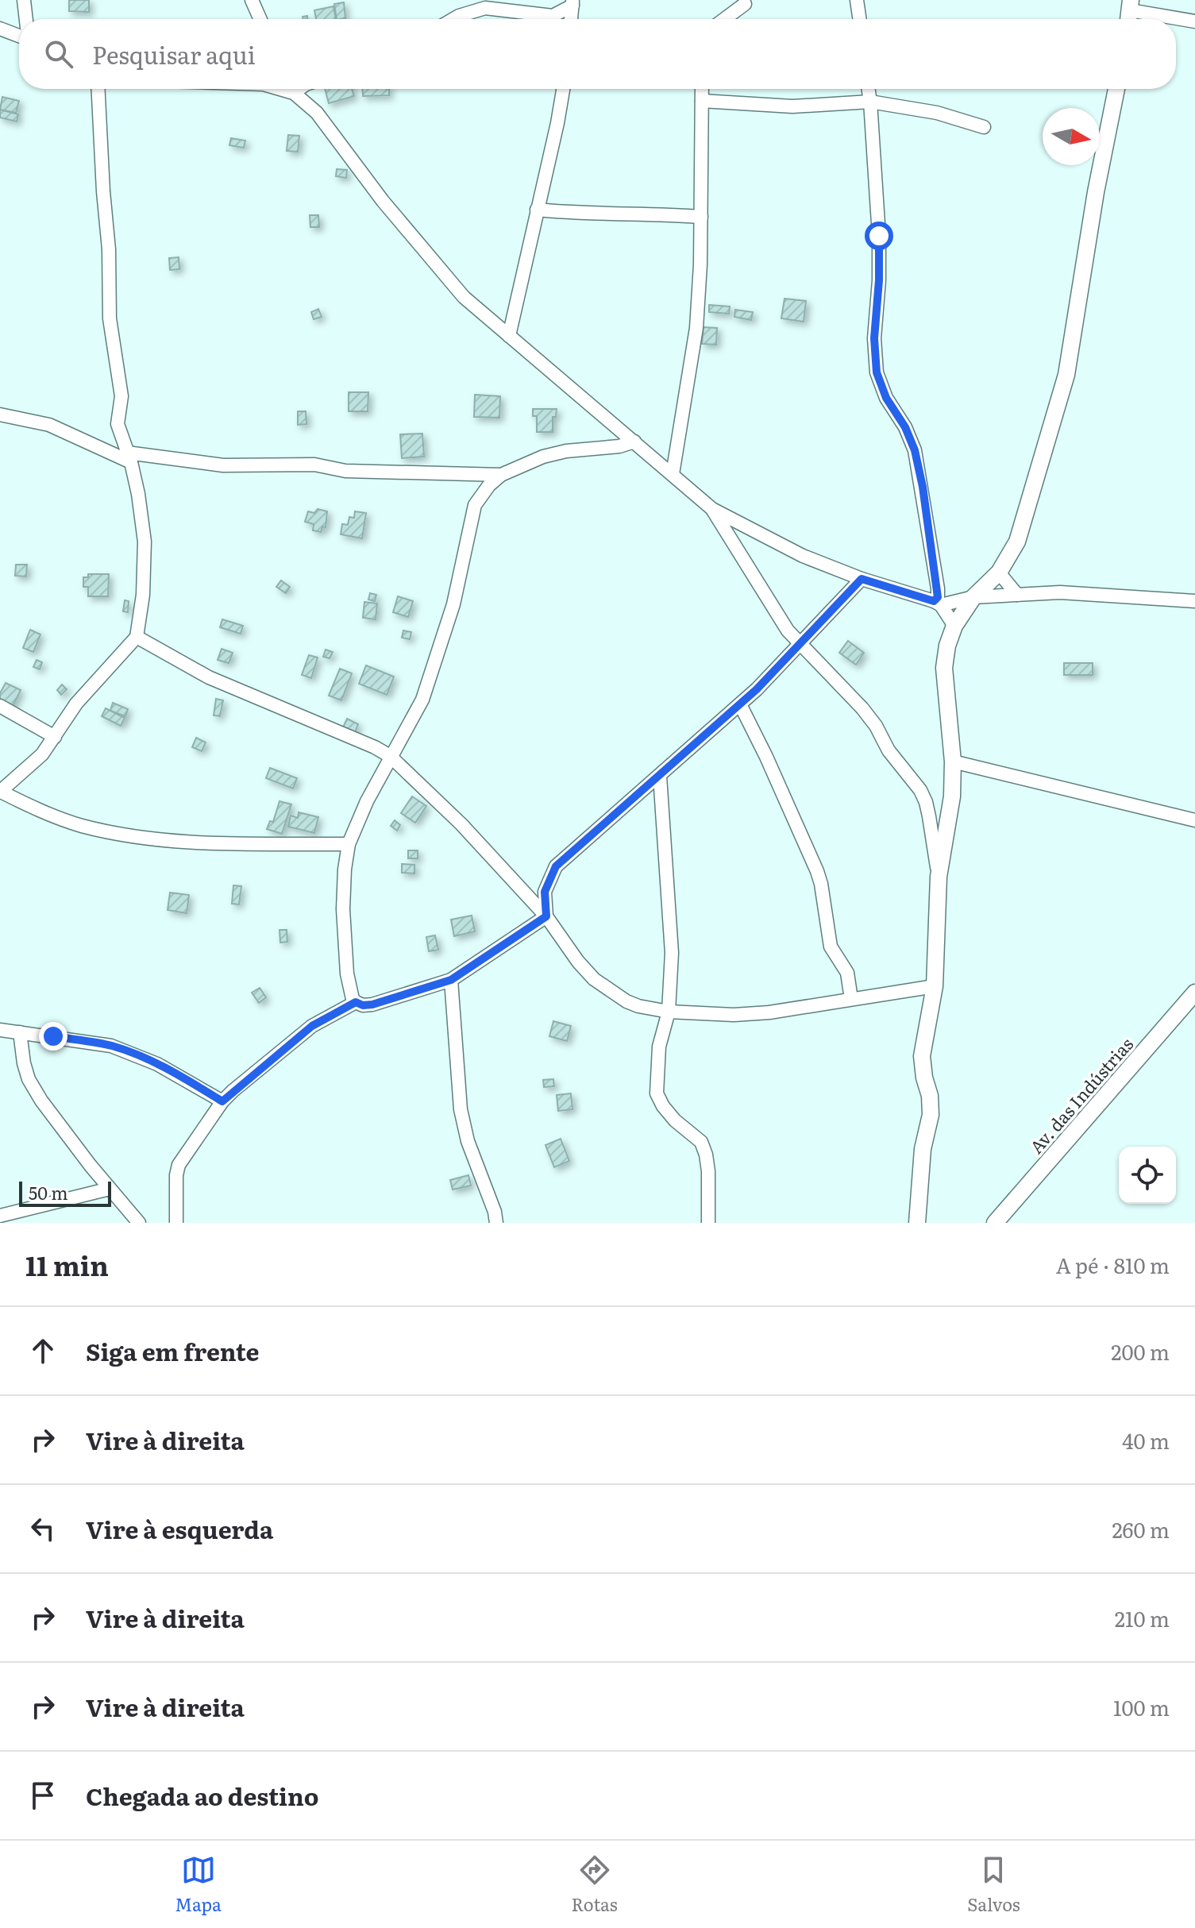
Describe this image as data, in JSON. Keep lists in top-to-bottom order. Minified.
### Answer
{"streets":{"street":["Av. das Indústrias"]},"scale_bar":"50 m","north":"right","page":{"search":"Pesquisar aqui","scale":"50 m","heading":["11 min","A pé · 810 m"],"list":[["Siga em frente","200 m"],["Vire à direita","40 m"],["Vire à esquerda","260 m"],["Vire à direita","210 m"],["Vire à direita","100 m"],"Chegada ao destino"],"nav":["Mapa","Rotas","Salvos"]}}
